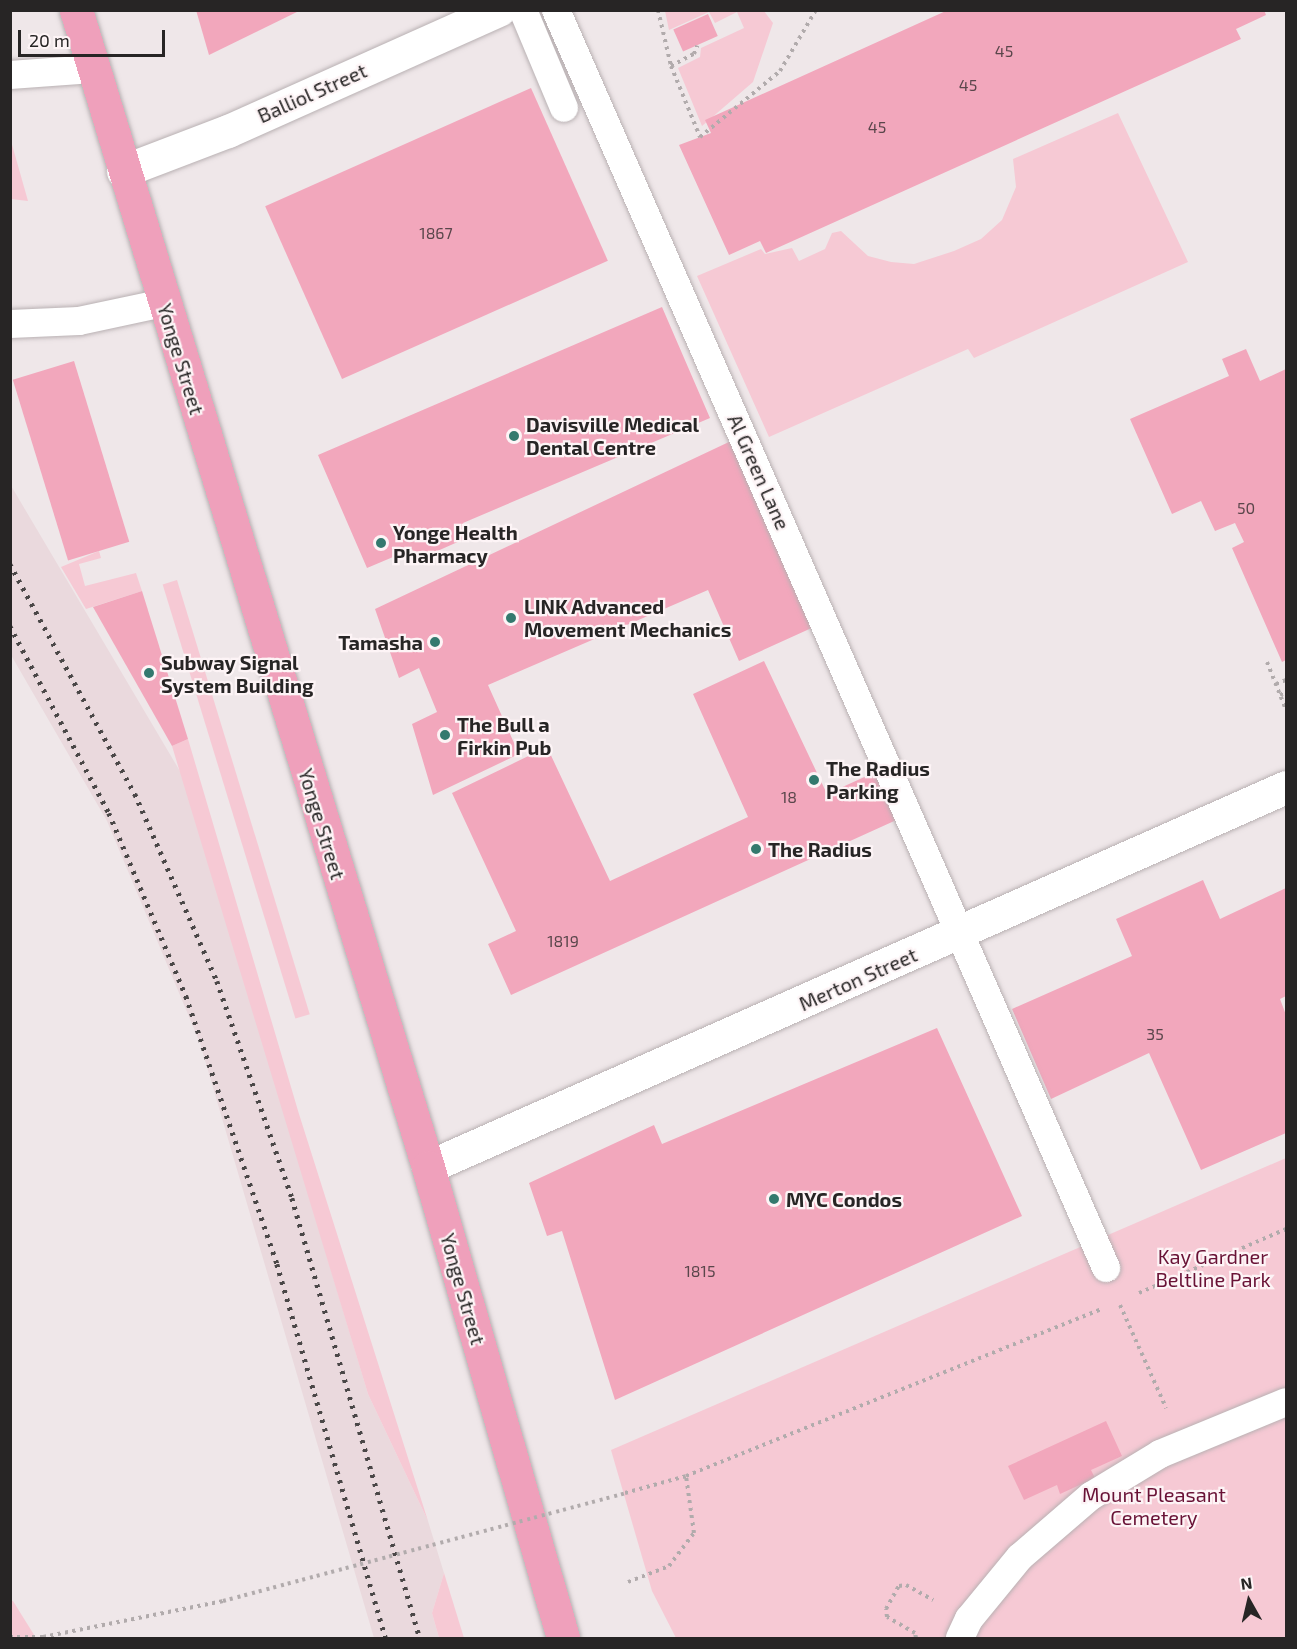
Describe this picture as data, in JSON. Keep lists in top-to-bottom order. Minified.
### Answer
{"streets":{"main road":["Yonge Street"],"street":["Balliol Street","Merton Street"],"lane":["Al Green Lane"]},"crossings":[["Balliol Street","Yonge Street"],["Yonge Street","Merton Street"],["Al Green Lane","Merton Street"]],"parks":["Kay Gardner Beltline Park","Mount Pleasant Cemetery"],"places":["Davisville Medical Dental Centre","Yonge Health Pharmacy","LINK Advanced Movement Mechanics","Tamasha","Subway Signal System Building","The Bull a Firkin Pub","The Radius Parking","The Radius","MYC Condos"],"house_numbers":["45","45","45","1867","50","18","1819","35","1815"],"scale_bar":"20 m","north":"top"}
